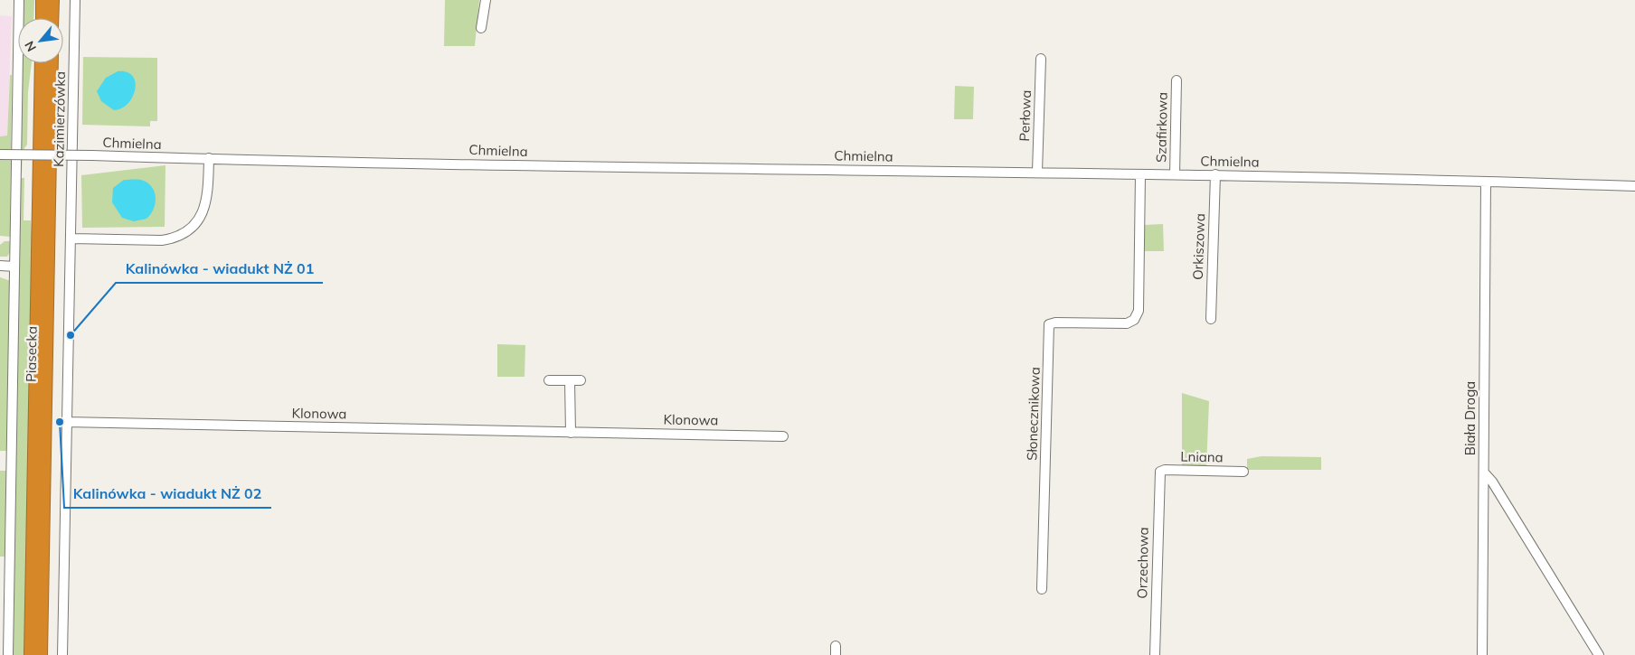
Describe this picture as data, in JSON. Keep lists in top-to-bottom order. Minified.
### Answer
{"streets":{"highway":["Piasecka"],"street":["Perłowa","Kazimierzówka","Szafirkowa","Chmielna","Orkiszowa","Klonowa","Słonecznikowa","Biała Droga","Lniana","Orzechowa"]},"crossings":[["Perłowa","Chmielna"],["Kazimierzówka","Klonowa"],["Szafirkowa","Chmielna"],["Chmielna","Orkiszowa"],["Chmielna","Słonecznikowa"],["Chmielna","Biała Droga"],["Lniana","Orzechowa"]],"places":["Kalinówka - wiadukt NŻ 01","Kalinówka - wiadukt NŻ 02"],"north":"bottom left"}
